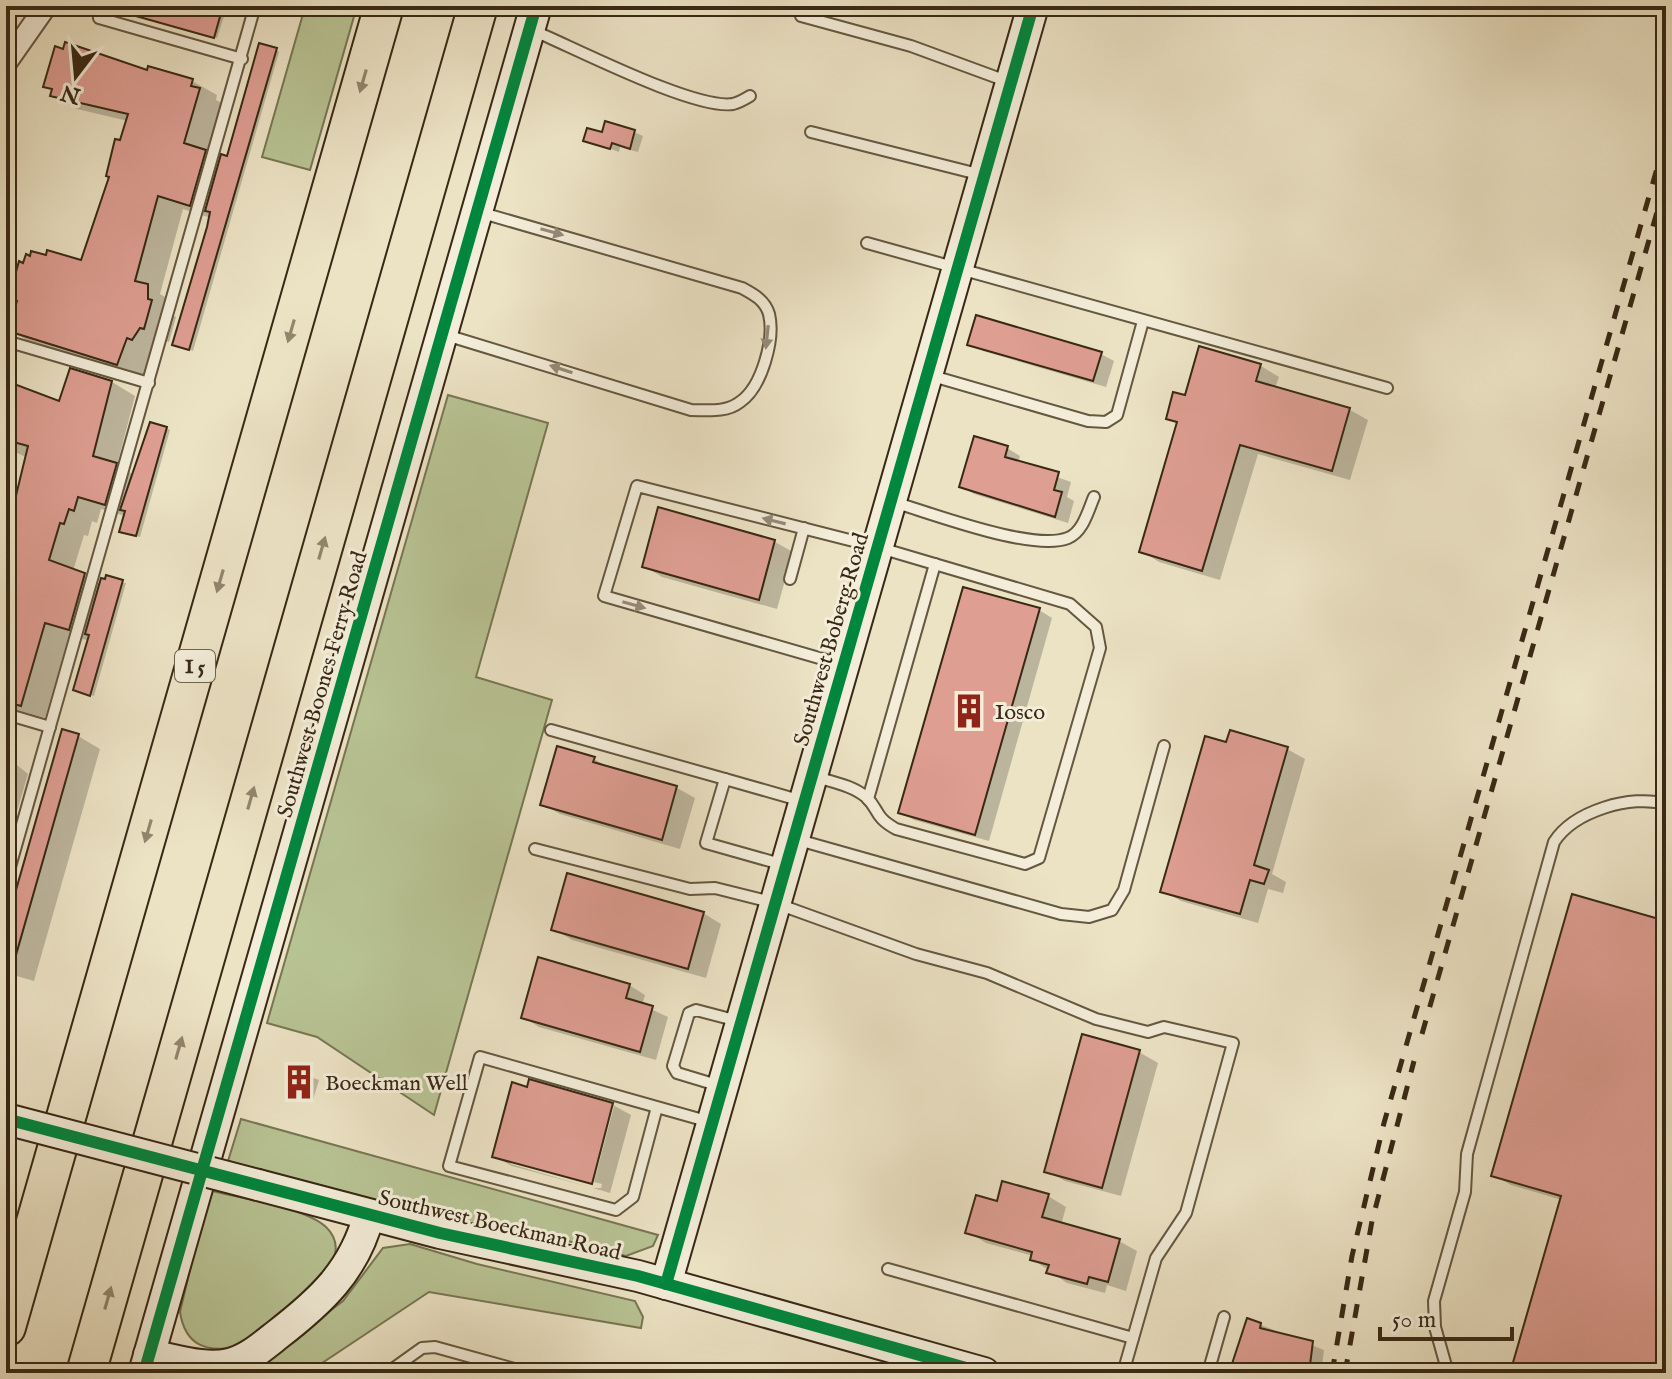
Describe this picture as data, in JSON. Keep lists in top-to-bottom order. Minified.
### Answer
{"streets":{"highway":["I 5"],"street":["Southwest Boberg Road","Southwest Boones Ferry Road","Southwest Boeckman Road"]},"crossings":[["Southwest Boberg Road","Southwest Boeckman Road"]],"places":{"building":["Iosco","Boeckman Well"]},"scale_bar":"50 m","north":"bottom"}
